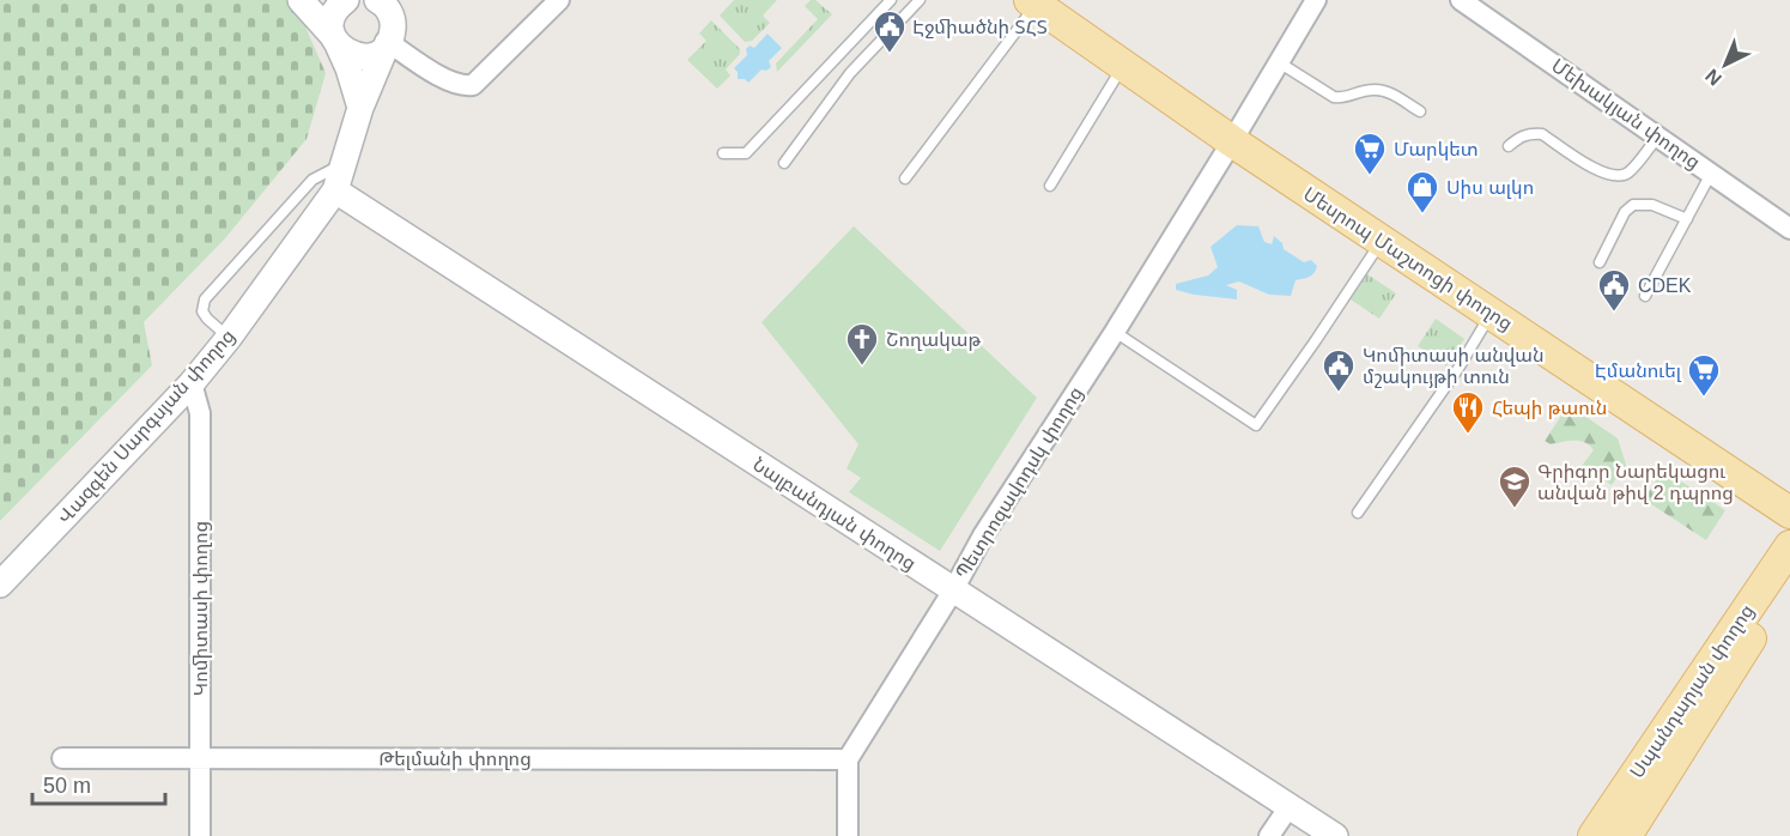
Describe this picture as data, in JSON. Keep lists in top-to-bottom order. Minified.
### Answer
{"streets":{"main road":["Մեսրոպ Մաշտոցի փողոց","Սպանդարյան փողոց"],"street":["Մեխակյան փողոց","Վազգեն Սարգսյան փողոց","Պետրոզավոդսկ փողոց","Նալբանդյան փողոց","Կոմիտասի փողոց","Թելմանի փողոց"]},"crossings":[["Մեսրոպ Մաշտոցի փողոց","Պետրոզավոդսկ փողոց"],["Վազգեն Սարգսյան փողոց","Նալբանդյան փողոց"],["Վազգեն Սարգսյան փողոց","Կոմիտասի փողոց"],["Պետրոզավոդսկ փողոց","Նալբանդյան փողոց"],["Պետրոզավոդսկ փողոց","Թելմանի փողոց"],["Կոմիտասի փողոց","Թելմանի փողոց"]],"places":{"public building":["Էջմիածնի ՏՀՏ","CDEK","Կոմիտասի անվան մշակույթի տուն"],"supermarket":["Մարկետ","Էմանուել"],"shop":["Սիս ալկո"],"church":["Շողակաթ"],"restaurant":["Հեպի թաուն"],"school or university":["Գրիգոր Նարեկացու անվան թիվ 2 դպրոց"]},"scale_bar":"50 m","north":"bottom left"}
